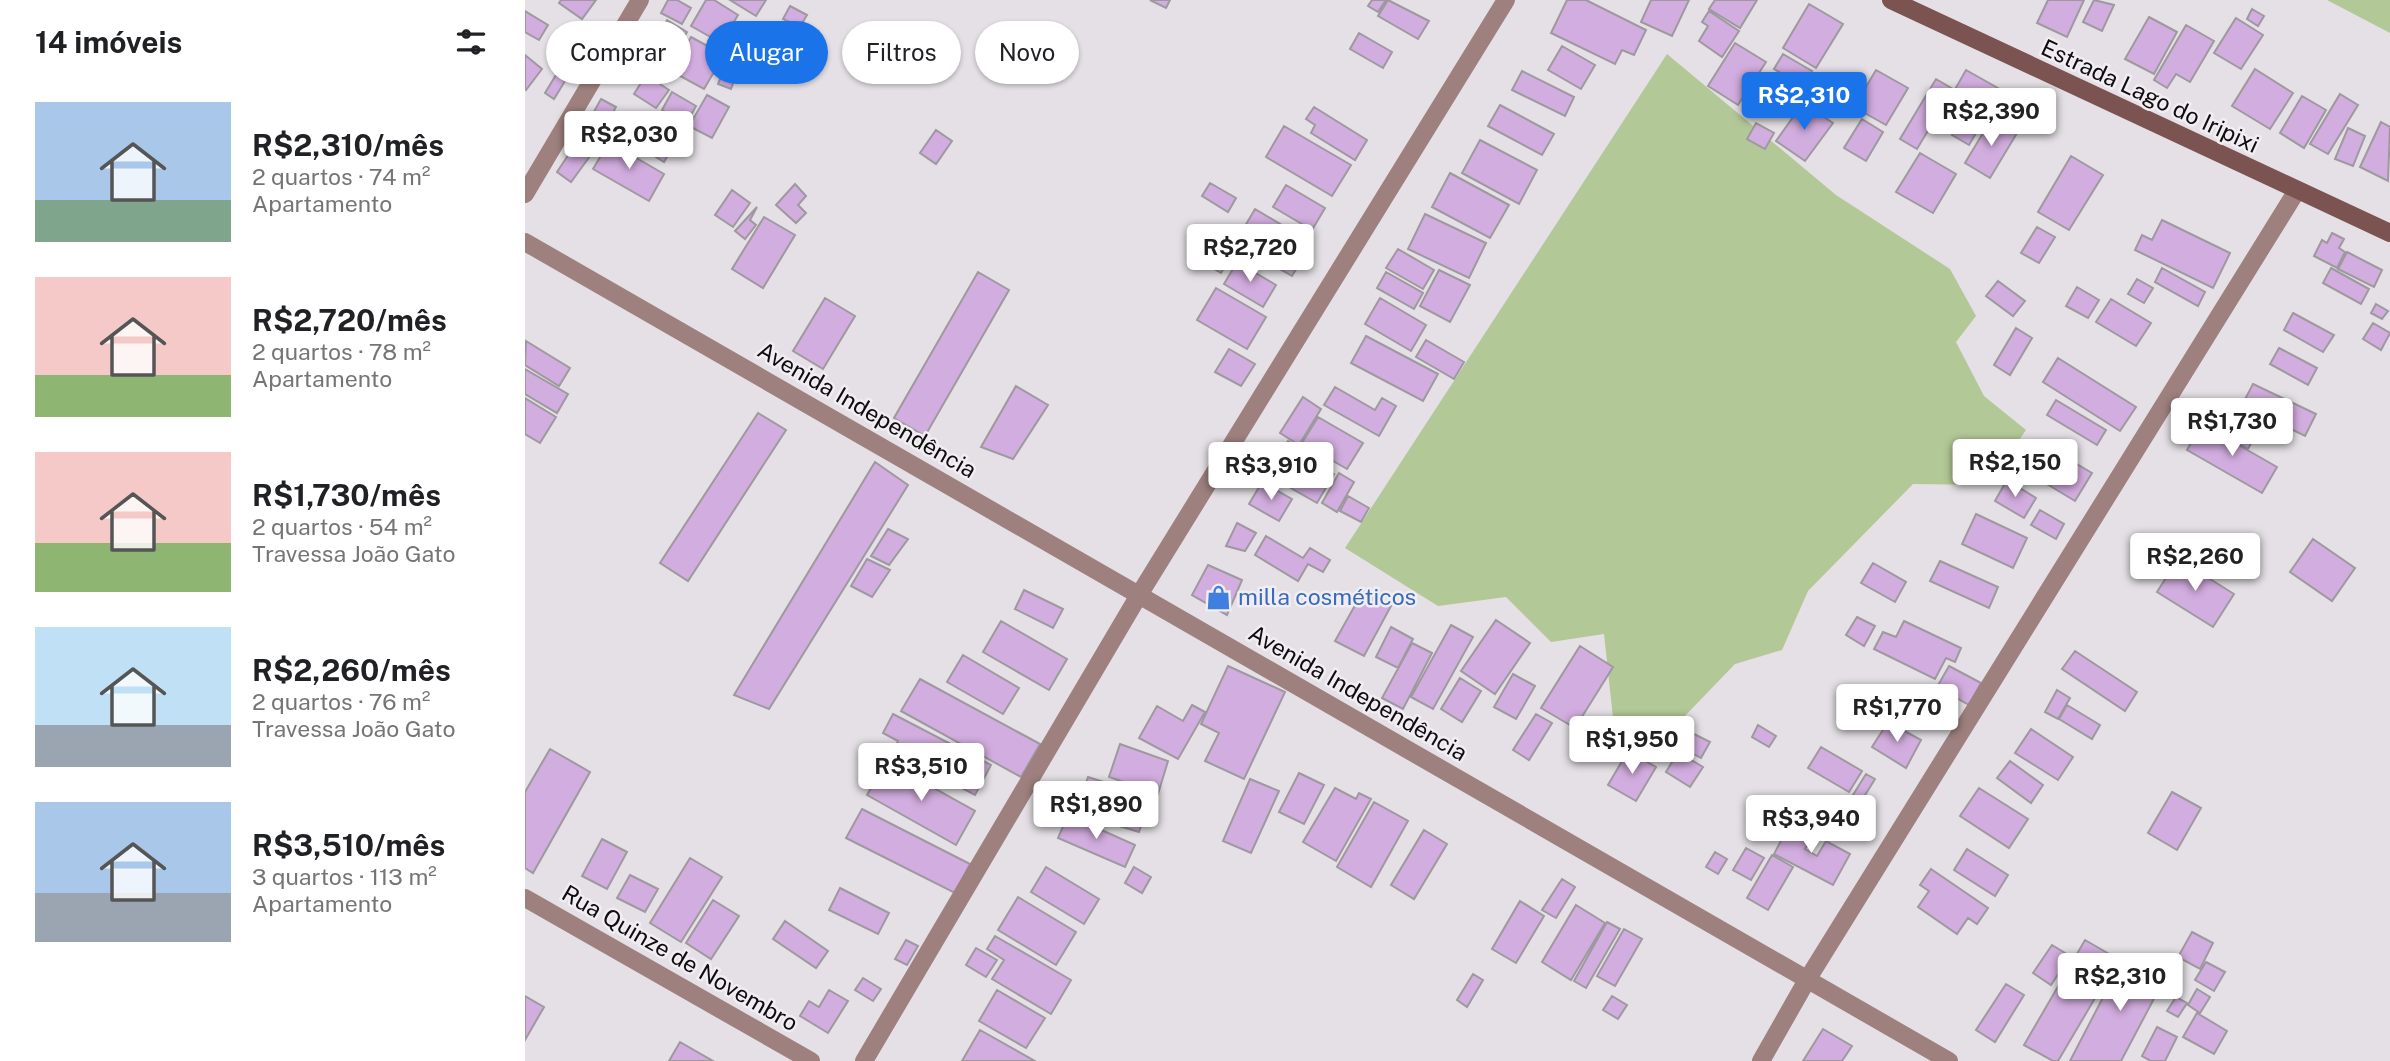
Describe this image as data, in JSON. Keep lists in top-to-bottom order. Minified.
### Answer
{"streets":{"street":["Estrada Lago do Iripixi","Avenida Independência","Rua Quinze de Novembro"]},"places":{"shop":["milla cosméticos"]},"page":{"heading":"14 imóveis","chip":["Comprar","Alugar","Filtros","Novo"],"price":["R$2,310","R$2,390","R$2,030","R$2,720","R$1,730","R$2,150","R$3,910","R$2,260","R$1,770","R$1,950","R$3,510","R$1,890","R$3,940","R$2,310"],"list":[{"name":"R$2,310/mês","note":"2 quartos · 74 m² · Apartamento"},{"name":"R$2,720/mês","note":"2 quartos · 78 m² · Apartamento"},{"name":"R$1,730/mês","note":"2 quartos · 54 m² · Travessa João Gato"},{"name":"R$2,260/mês","note":"2 quartos · 76 m² · Travessa João Gato"},{"name":"R$3,510/mês","note":"3 quartos · 113 m² · Apartamento"}]}}
